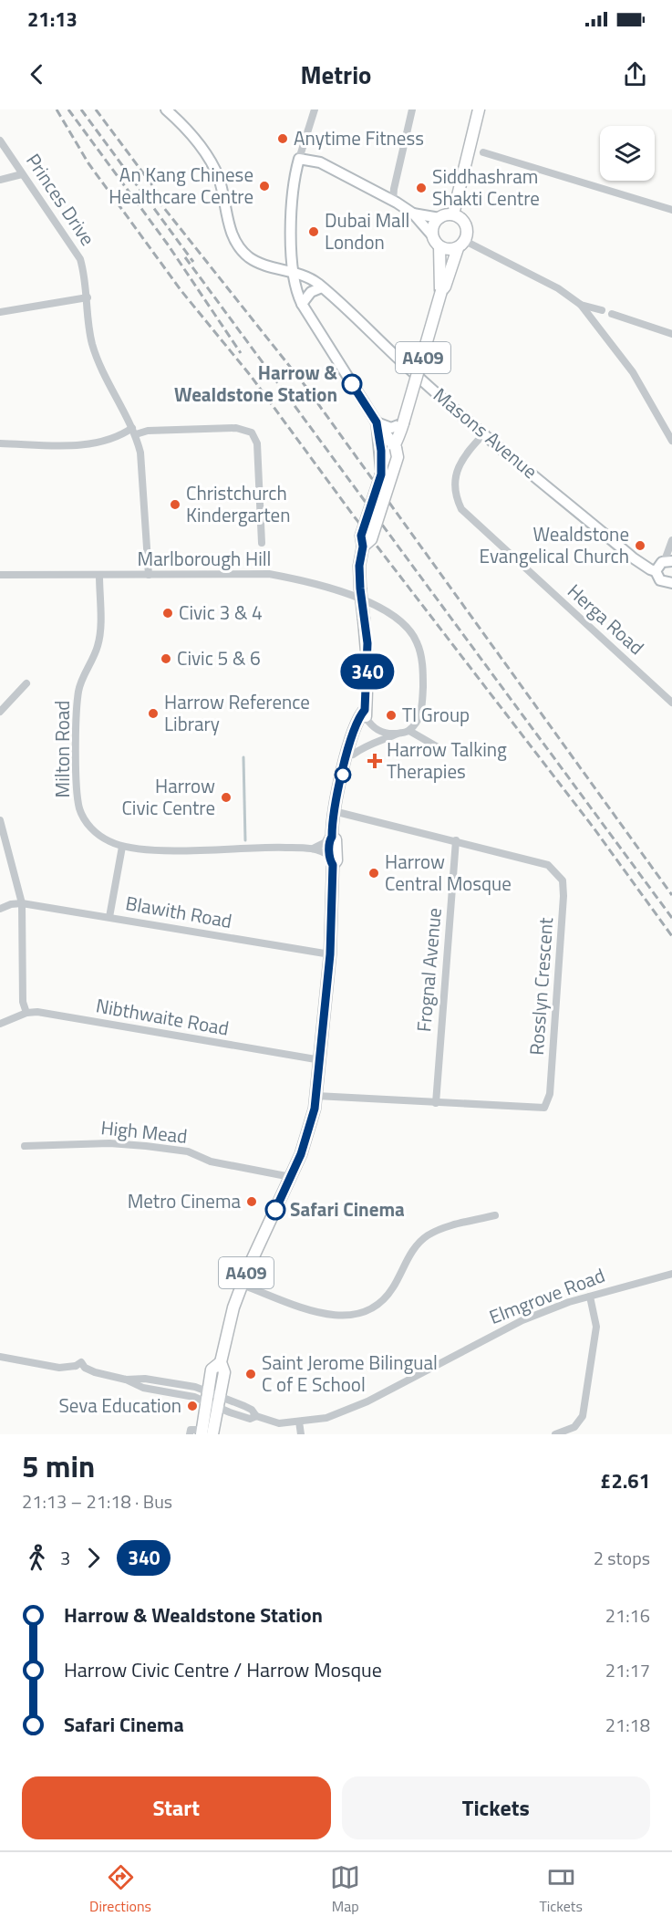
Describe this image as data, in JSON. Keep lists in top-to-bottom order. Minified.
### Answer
{"streets":{"main road":["A409"],"street":["Princes Drive","Masons Avenue","Marlborough Hill","Herga Road","Milton Road","Blawith Road","Frognal Avenue","Rosslyn Crescent","Nibthwaite Road","High Mead","Elmgrove Road"]},"crossings":[["Princes Drive","Marlborough Hill"],["A409","Milton Road"],["A409","Blawith Road"],["A409","Rosslyn Crescent"],["A409","Nibthwaite Road"],["A409","High Mead"],["A409","Elmgrove Road"],["Masons Avenue","Herga Road"],["Marlborough Hill","Milton Road"],["Frognal Avenue","Rosslyn Crescent"]],"places":{"other":["Anytime Fitness","An Kang Chinese Healthcare Centre","Siddhashram Shakti Centre","Dubai Mall London","Harrow & Wealdstone Station","Christchurch Kindergarten","Wealdstone Evangelical Church","Civic 3 & 4","Civic 5 & 6","Harrow Reference Library","TI Group","Harrow Civic Centre","Harrow Central Mosque","Metro Cinema","Safari Cinema","Saint Jerome Bilingual C of E School","Seva Education"],"health":["Harrow Talking Therapies"]},"lines":["bus line 340"],"page":{"status":"21:13","header":"Metrio","on_map":"340","heading":["5 min","21:13 – 21:18 · Bus","£2.61"],"legs":["3","340","2 stops"],"list":[{"name":"Harrow & Wealdstone Station","value":"21:16"},{"name":"Harrow Civic Centre / Harrow Mosque","value":"21:17"},{"name":"Safari Cinema","value":"21:18"}],"buttons":["Start","Tickets"],"tabs":["Directions","Map","Tickets"]}}
